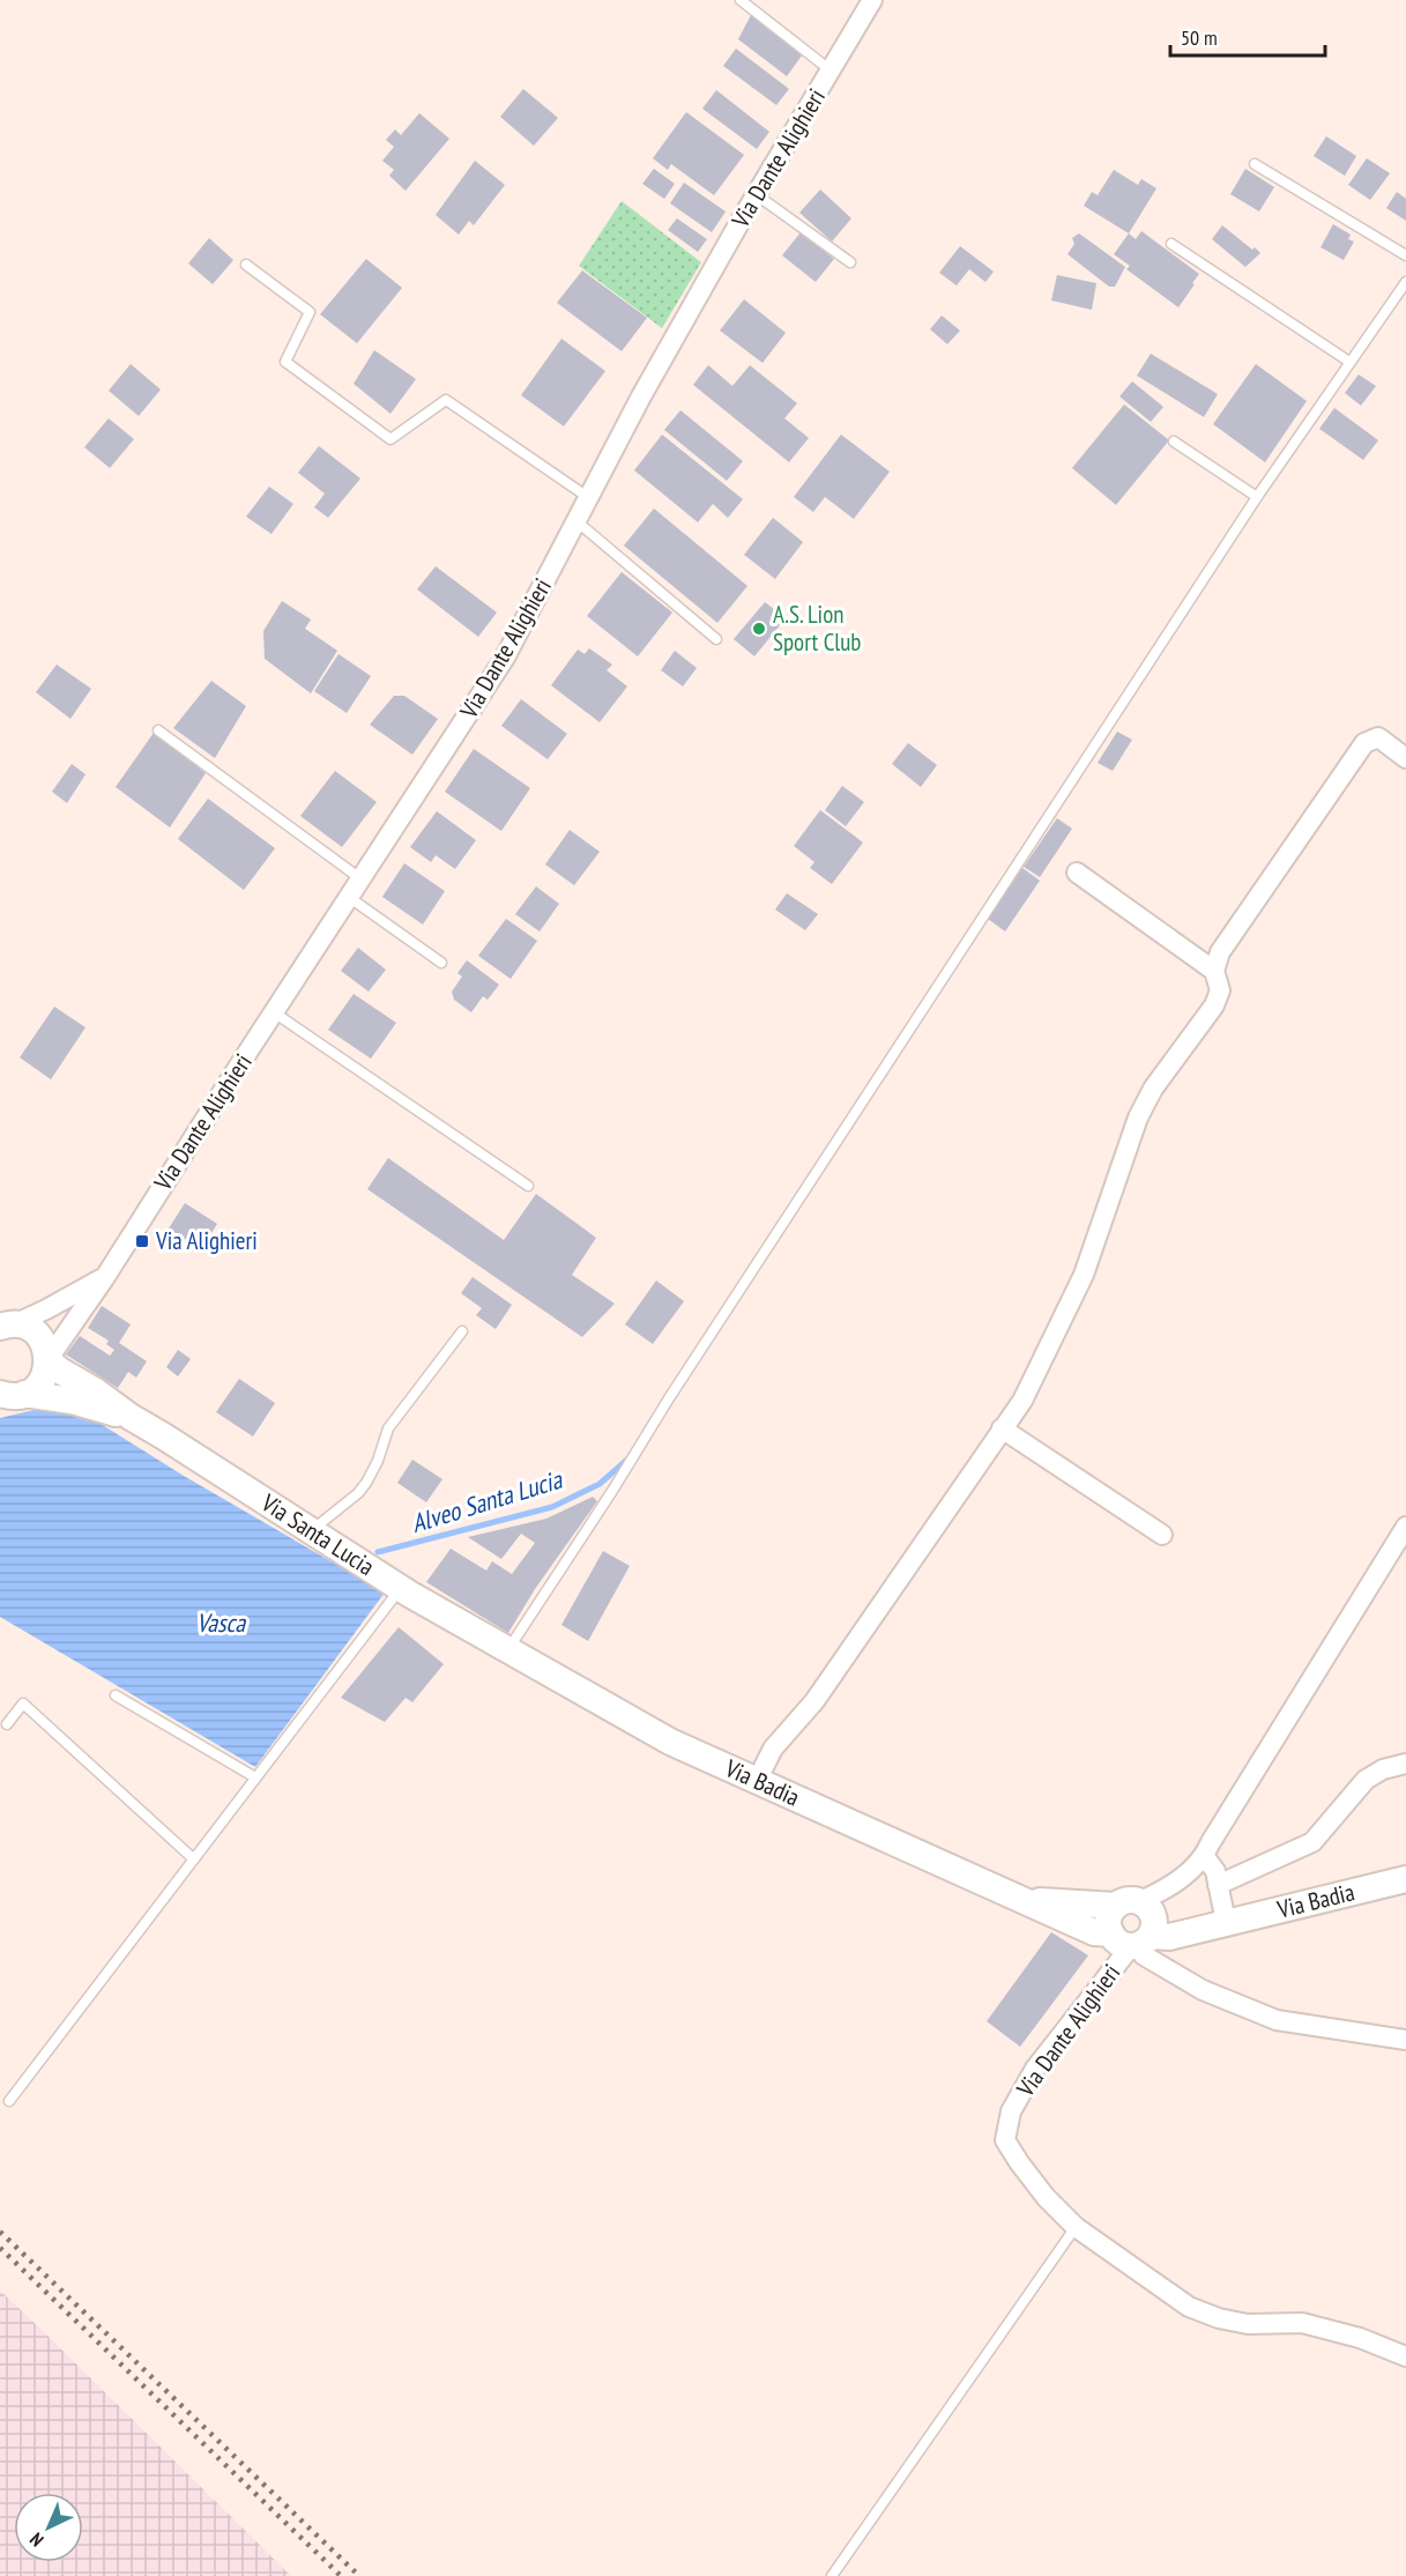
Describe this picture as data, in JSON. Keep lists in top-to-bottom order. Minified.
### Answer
{"streets":{"main road":["Via Santa Lucia","Via Badia"],"street":["Via Dante Alighieri"]},"crossings":[["Via Dante Alighieri","Via Santa Lucia"],["Via Dante Alighieri","Via Badia"],["Via Santa Lucia","Via Badia"]],"water":["Alveo Santa Lucia","Vasca"],"places":{"other":["A.S. Lion Sport Club"],"transit":["Via Alighieri"]},"scale_bar":"50 m","north":"bottom left"}
